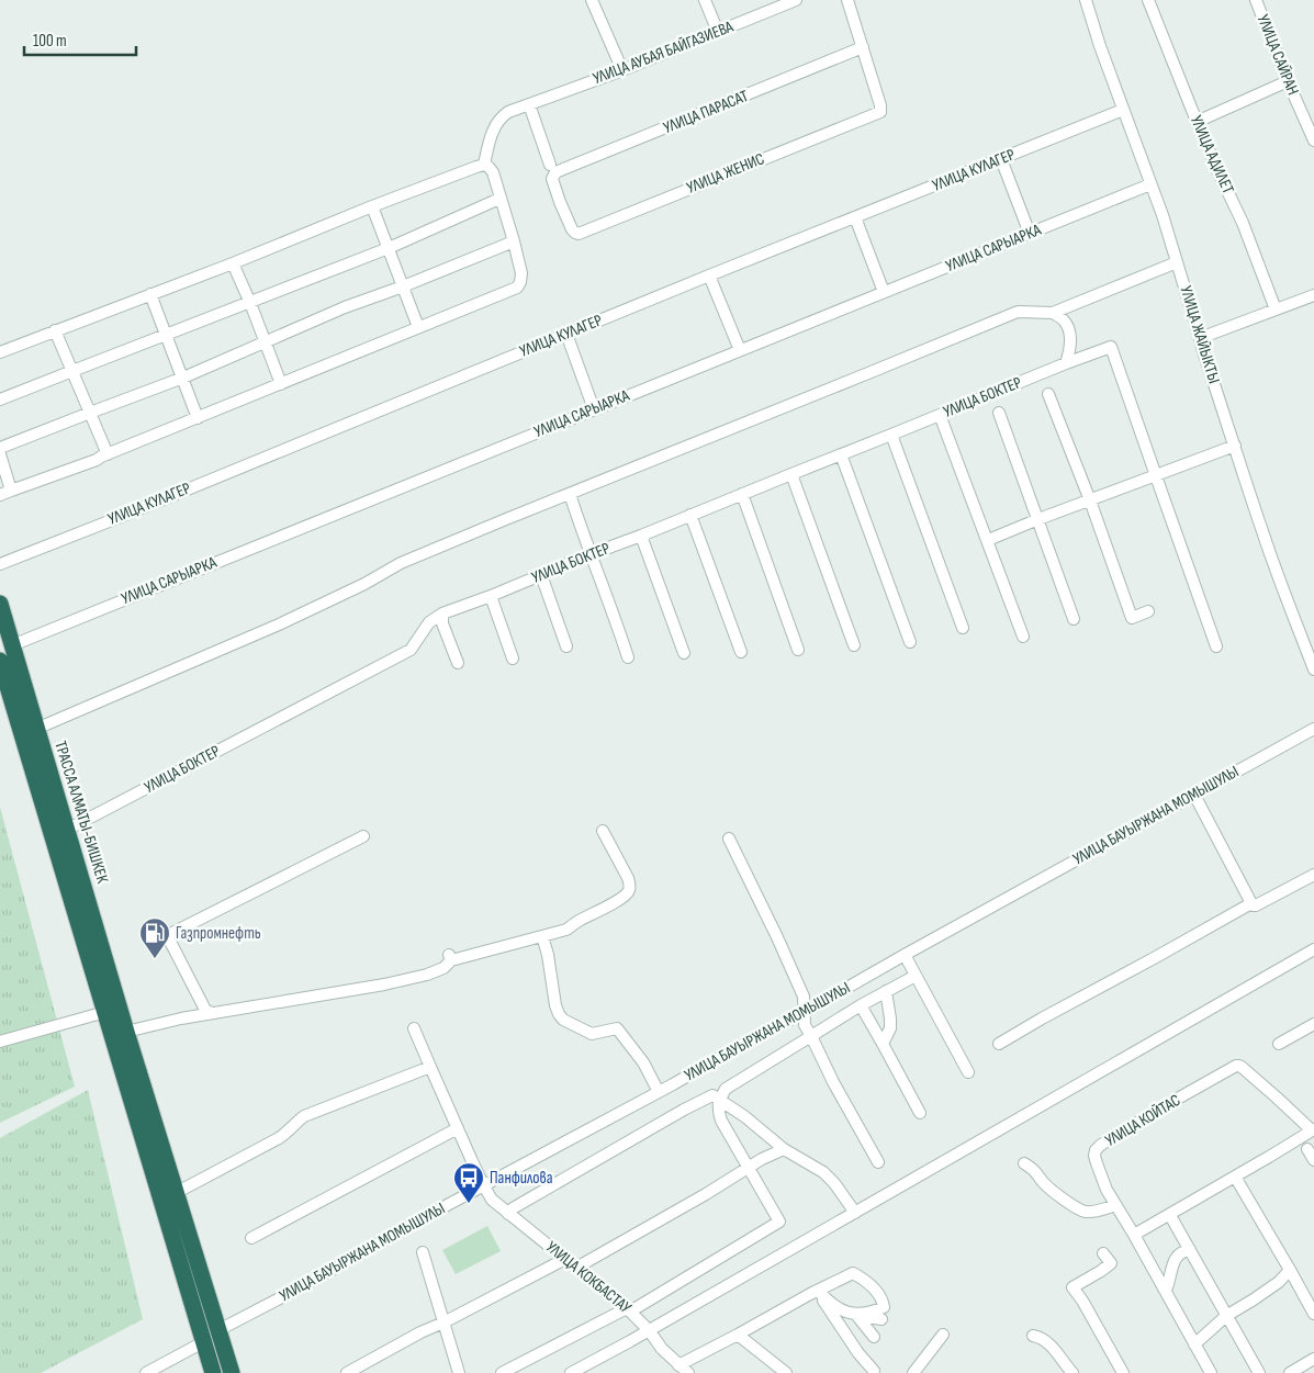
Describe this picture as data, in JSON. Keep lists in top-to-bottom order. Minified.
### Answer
{"streets":{"highway":["ТРАССА АЛМАТЫ-БИШКЕК"],"street":["УЛИЦА АУБАЯ БАЙГАЗИЕВА","УЛИЦА САЙРАН","УЛИЦА ПАРАСАТ","УЛИЦА АДИЛЕТ","УЛИЦА КУЛАГЕР","УЛИЦА ЖЕНИС","УЛИЦА САРЫАРКА","УЛИЦА ЖАЙЫКТЫ","УЛИЦА БОКТЕР","УЛИЦА БАУЫРЖАНА МОМЫШУЛЫ","УЛИЦА КОЙТАС","УЛИЦА КОКБАСТАУ"]},"crossings":[["УЛИЦА ПАРАСАТ","УЛИЦА ЖЕНИС"],["УЛИЦА КУЛАГЕР","УЛИЦА ЖАЙЫКТЫ"],["УЛИЦА САРЫАРКА","УЛИЦА ЖАЙЫКТЫ"],["УЛИЦА САРЫАРКА","ТРАССА АЛМАТЫ-БИШКЕК"],["УЛИЦА БОКТЕР","ТРАССА АЛМАТЫ-БИШКЕК"],["ТРАССА АЛМАТЫ-БИШКЕК","УЛИЦА БАУЫРЖАНА МОМЫШУЛЫ"],["УЛИЦА БАУЫРЖАНА МОМЫШУЛЫ","УЛИЦА КОКБАСТАУ"]],"places":{"fuel station":["Газпромнефть"],"bus stop":["Панфилова"]},"scale_bar":"100 m"}
